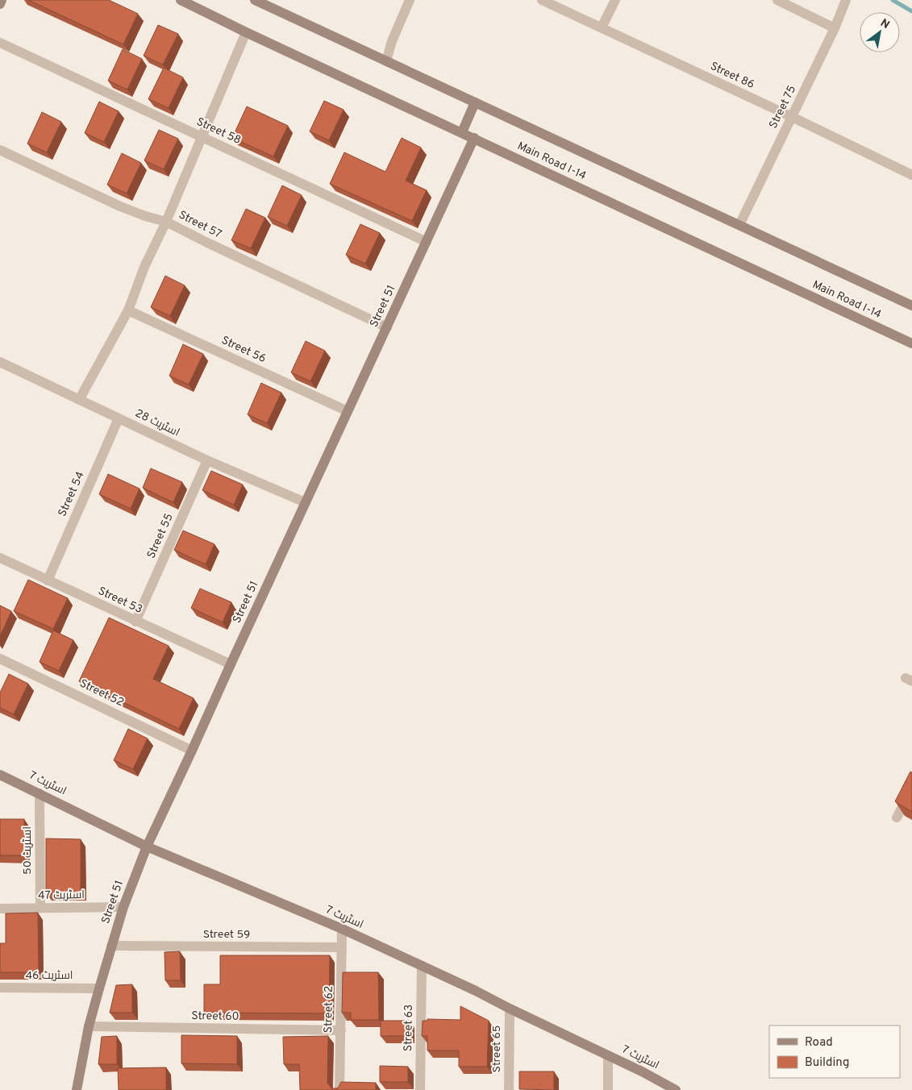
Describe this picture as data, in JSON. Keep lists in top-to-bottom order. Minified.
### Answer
{"streets":{"street":["Street 86","Street 75","Street 58","Main Road I-14","Street 57","Street 51","Street 56","اسٹریٹ 28","Street 54","Street 55","Street 53","Street 52","اسٹریٹ 7","اسٹریٹ 50","اسٹریٹ 47","Street 59","اسٹریٹ 46","Street 62","Street 60","Street 63","Street 65"]},"crossings":[["Street 86","Street 75"],["Street 75","Main Road I-14"],["Street 58","Street 51"],["Main Road I-14","Street 51"],["Street 57","Street 51"],["Street 51","Street 56"],["Street 51","اسٹریٹ 28"],["Street 51","Street 53"],["Street 51","Street 52"],["Street 51","اسٹریٹ 7"],["Street 51","اسٹریٹ 47"],["Street 51","Street 59"],["Street 51","اسٹریٹ 46"],["Street 51","Street 60"],["اسٹریٹ 28","Street 54"],["اسٹریٹ 28","Street 55"],["Street 54","Street 53"],["Street 55","Street 53"],["اسٹریٹ 7","اسٹریٹ 50"],["اسٹریٹ 7","Street 62"],["اسٹریٹ 7","Street 63"],["اسٹریٹ 7","Street 65"],["اسٹریٹ 50","اسٹریٹ 47"],["Street 59","Street 62"],["Street 62","Street 60"]],"legend":["Road","Building"],"north":"top right"}
